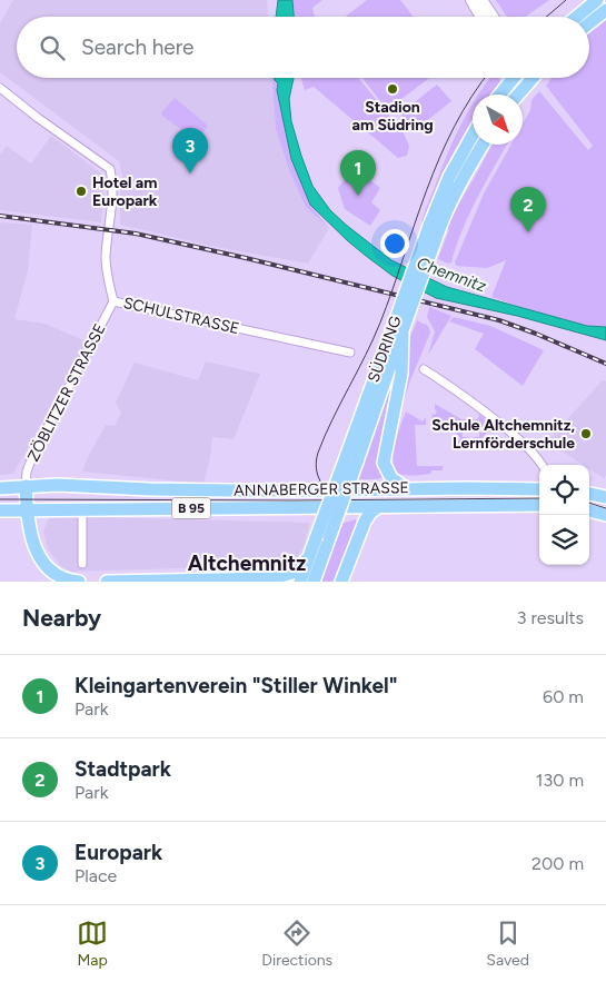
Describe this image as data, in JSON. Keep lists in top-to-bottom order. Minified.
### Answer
{"streets":{"main road":["SÜDRING","ANNABERGER STRASSE","B 95"],"street":["SCHULSTRASSE","ZÖBLITZER STRASSE"]},"crossings":[["SCHULSTRASSE","ZÖBLITZER STRASSE"],["ZÖBLITZER STRASSE","ANNABERGER STRASSE"]],"districts":["Altchemnitz"],"water":["Chemnitz"],"places":["Stadion am Südring","Hotel am Europark","Schule Altchemnitz, Lernförderschule"],"north":"bottom right","page":{"search":"Search here","pins":["3","1","2"],"heading":["Nearby","3 results"],"list":[{"mark":"1","name":"Kleingartenverein \"Stiller Winkel\"","note":"Park","value":"60 m"},{"mark":"2","name":"Stadtpark","note":"Park","value":"130 m"},{"mark":"3","name":"Europark","note":"Place","value":"200 m"}],"nav":["Map","Directions","Saved"]}}
